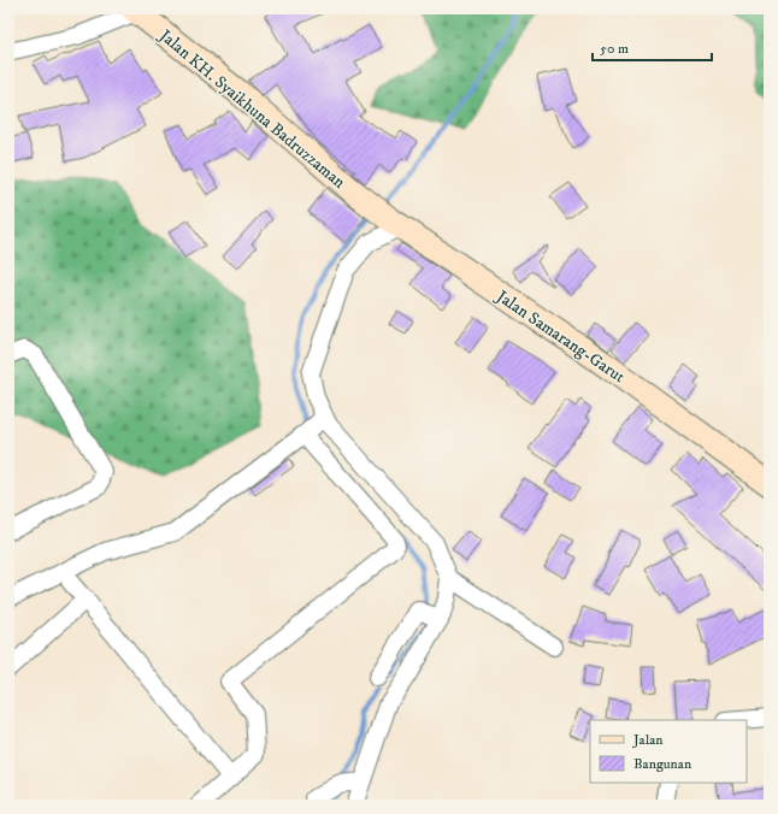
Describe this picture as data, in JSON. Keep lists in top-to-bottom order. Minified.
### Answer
{"streets":{"main road":["Jalan KH. Syaikhuna Badruzzaman","Jalan Samarang-Garut"]},"crossings":[["Jalan KH. Syaikhuna Badruzzaman","Jalan Samarang-Garut"]],"legend":["Jalan","Bangunan"],"scale_bar":"50 m"}
